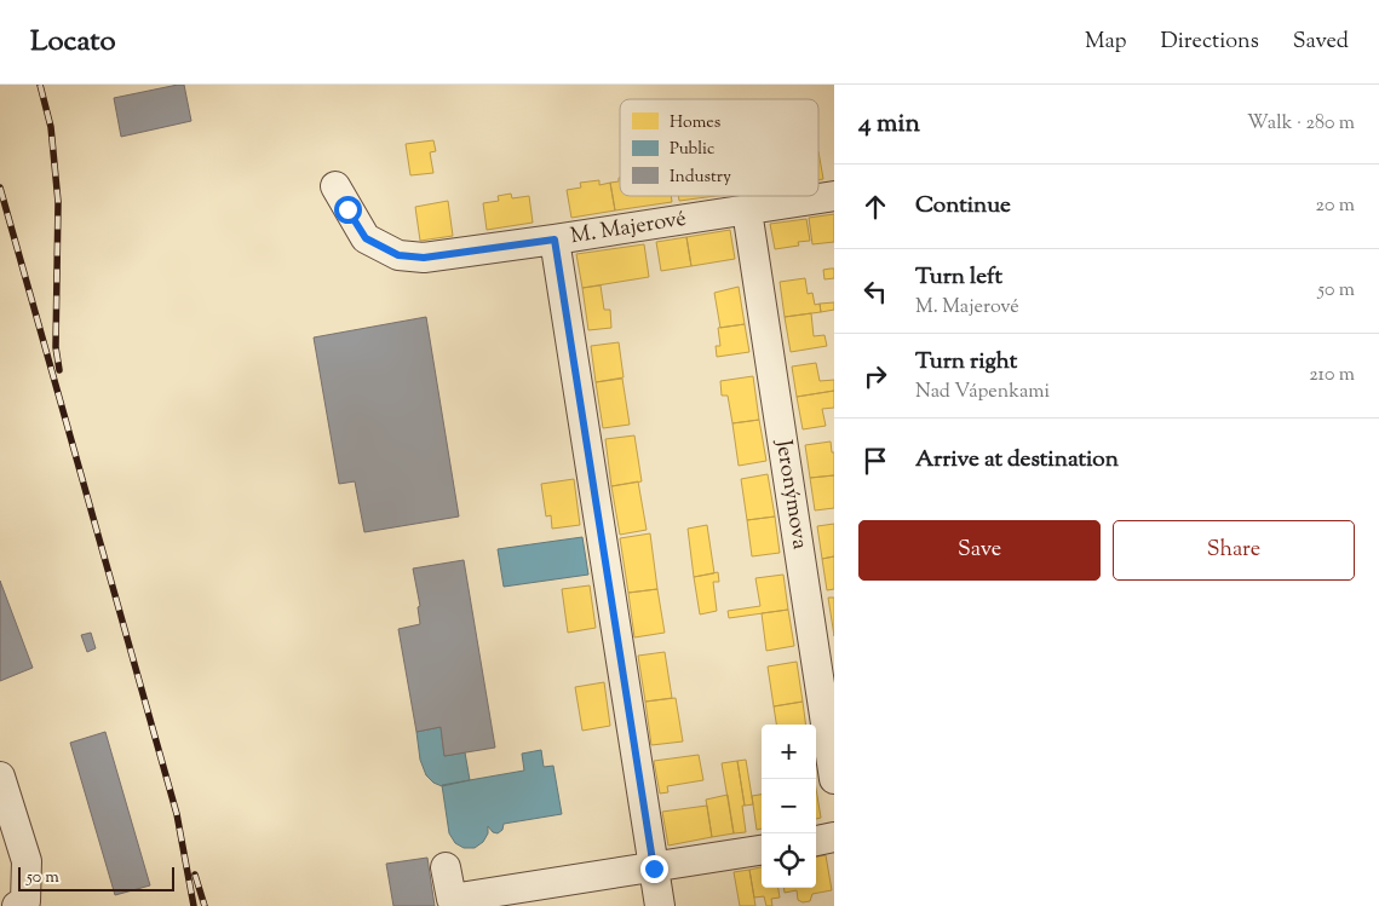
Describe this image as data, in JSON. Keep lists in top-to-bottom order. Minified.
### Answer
{"streets":{"street":["M. Majerové","Jeronýmova"]},"crossings":[["M. Majerové","Jeronýmova"]],"legend":["Homes","Public","Industry"],"scale_bar":"50 m","page":{"header":"Locato","nav":["Map","Directions","Saved"],"heading":["4 min","Walk · 280 m"],"list":[["Continue","20 m"],["Turn left","M. Majerové","50 m"],["Turn right","Nad Vápenkami","210 m"],"Arrive at destination"],"buttons":["Save","Share"],"map_buttons":["+","−"],"scale":"50 m"}}
